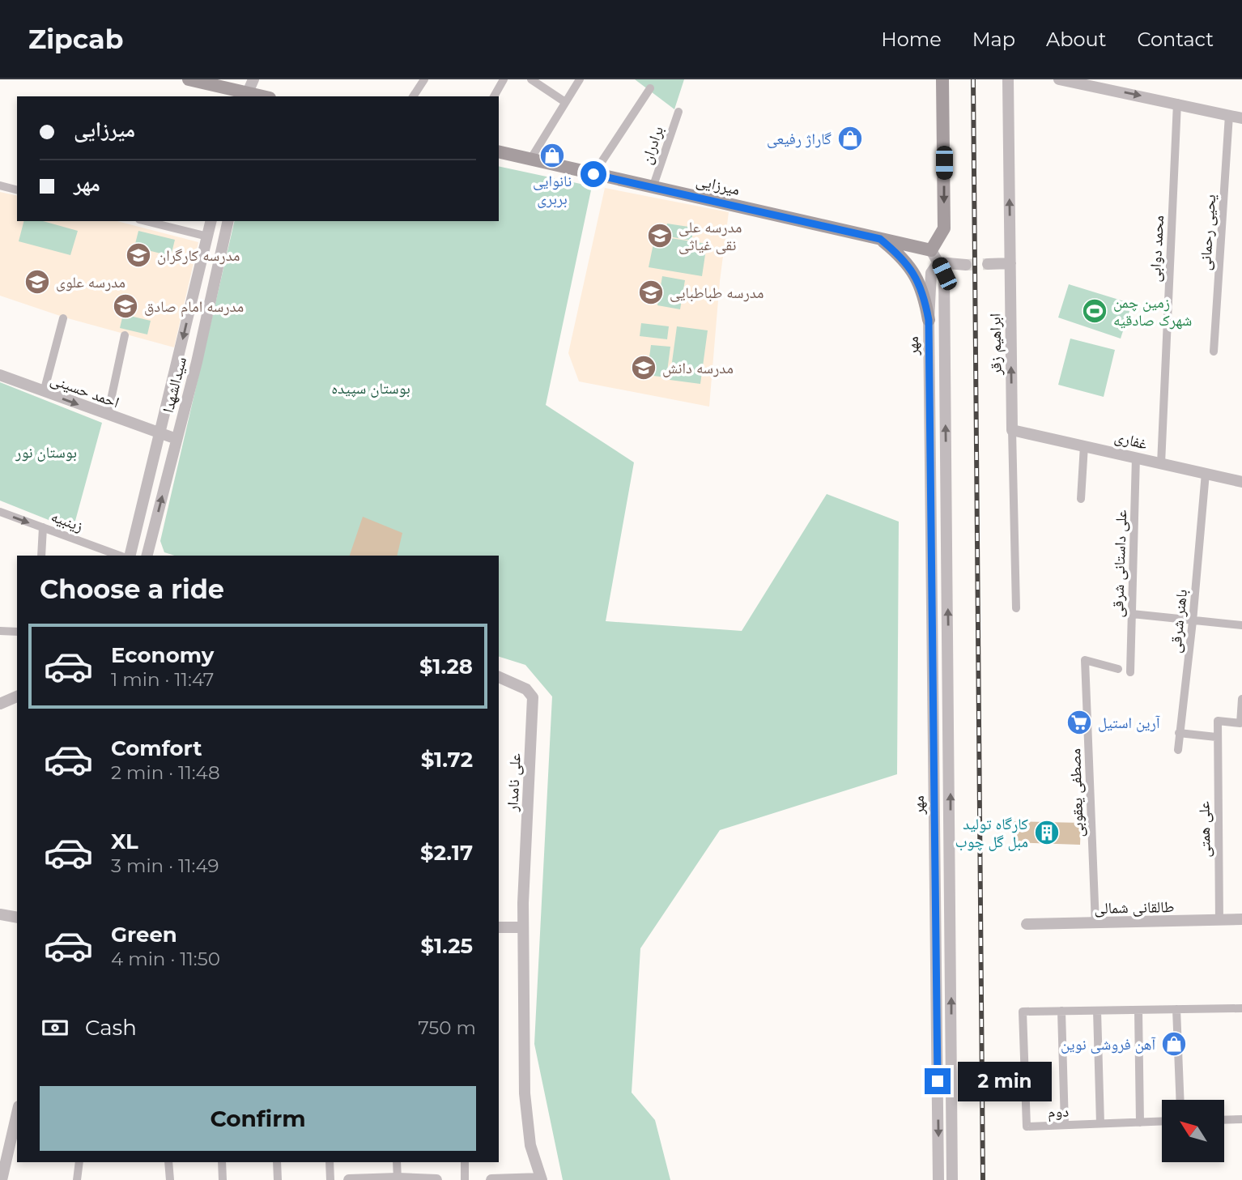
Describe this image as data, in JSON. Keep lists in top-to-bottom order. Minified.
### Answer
{"streets":{"main road":["میرزایی"],"street":["برادران","یحیی رحمانی","محمد دوابی","ابراهیم زقر","مهر","سیدالشهدا","احمد حسینی","غفاری","زینبیه","علی داستانی شرقی","باهنر شرقی","علی نامدار","مصطفی یعقوبی","علی همتی","طالقانی شمالی","دوم"]},"crossings":[["برادران","میرزایی"],["محمد دوابی","غفاری"],["ابراهیم زقر","غفاری"],["سیدالشهدا","احمد حسینی"],["غفاری","علی داستانی شرقی"],["غفاری","باهنر شرقی"],["مصطفی یعقوبی","طالقانی شمالی"],["علی همتی","طالقانی شمالی"]],"one_way":["ابراهیم زقر","احمد حسینی","زینبیه"],"parks":["بوستان سپیده","بوستان نور"],"places":{"shop":["گاراژ رفیعی","نانوایی بربری","آهن فروشی نوین"],"school or university":["مدرسه علی نقی غیاثی","مدرسه کارگران","مدرسه علوی","مدرسه طباطبایی","مدرسه امام صادق","مدرسه دانش"],"sports":["زمین چمن شهرک صادقیه"],"supermarket":["آرین استیل"],"building":["کارگاه تولید مبل گل چوب"]},"north":"top left","page":{"header":"Zipcab","nav":["Home","Map","About","Contact"],"banner":["میرزایی","مهر"],"heading":"Choose a ride","list":[{"name":"Economy","note":"1 min · 11:47","value":"$1.28"},{"name":"Comfort","note":"2 min · 11:48","value":"$1.72"},{"name":"XL","note":"3 min · 11:49","value":"$2.17"},{"name":"Green","note":"4 min · 11:50","value":"$1.25"}],"pay":["Cash","750 m"],"bubble":"2 min","buttons":"Confirm"}}
